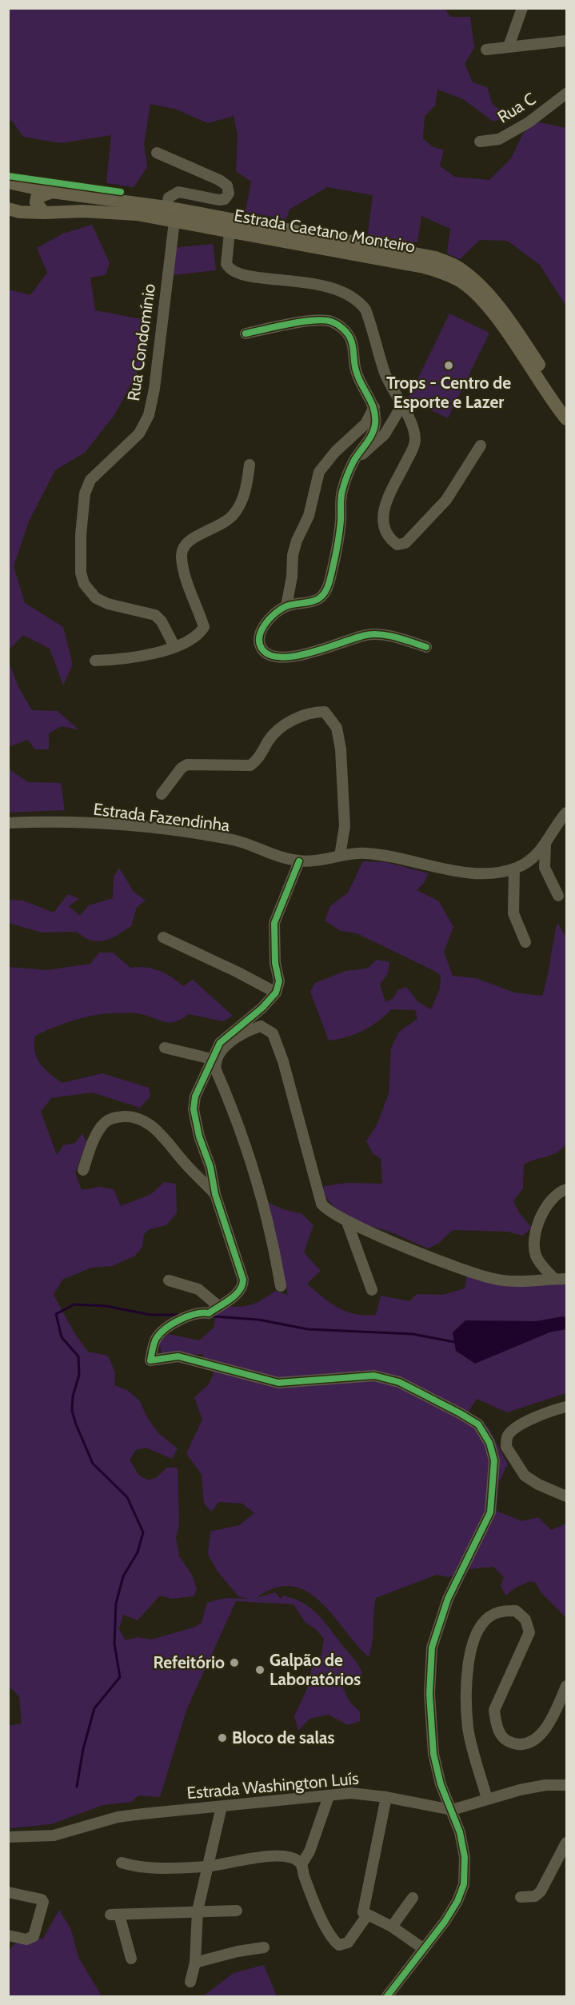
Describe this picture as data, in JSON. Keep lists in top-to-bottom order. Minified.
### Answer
{"streets":{"main road":["Estrada Caetano Monteiro"],"street":["Rua C","Rua Condomínio","Estrada Fazendinha","Estrada Washington Luís"]},"crossings":[["Estrada Caetano Monteiro","Rua Condomínio"]],"places":["Trops - Centro de Esporte e Lazer","Refeitório","Galpão de Laboratórios","Bloco de salas"]}
